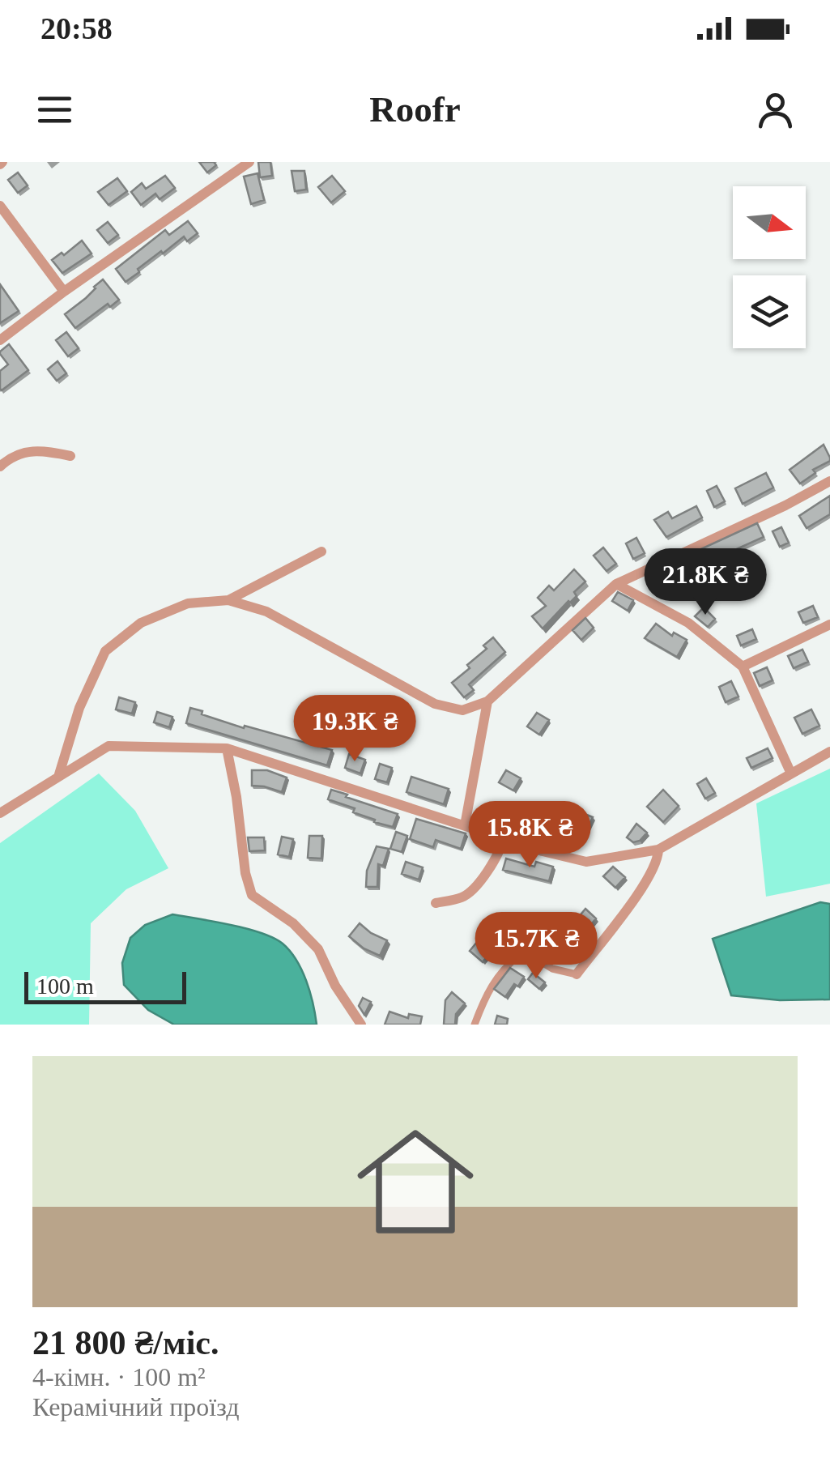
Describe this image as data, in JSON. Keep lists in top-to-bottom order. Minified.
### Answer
{"scale_bar":"100 m","north":"right","page":{"status":"20:58","header":"Roofr","price":["21.8K ₴","19.3K ₴","15.8K ₴","15.7K ₴"],"scale":"100 m","list":[{"name":"21 800 ₴/міс.","note":"4-кімн. · 100 m² · Керамічний проїзд"}]}}
